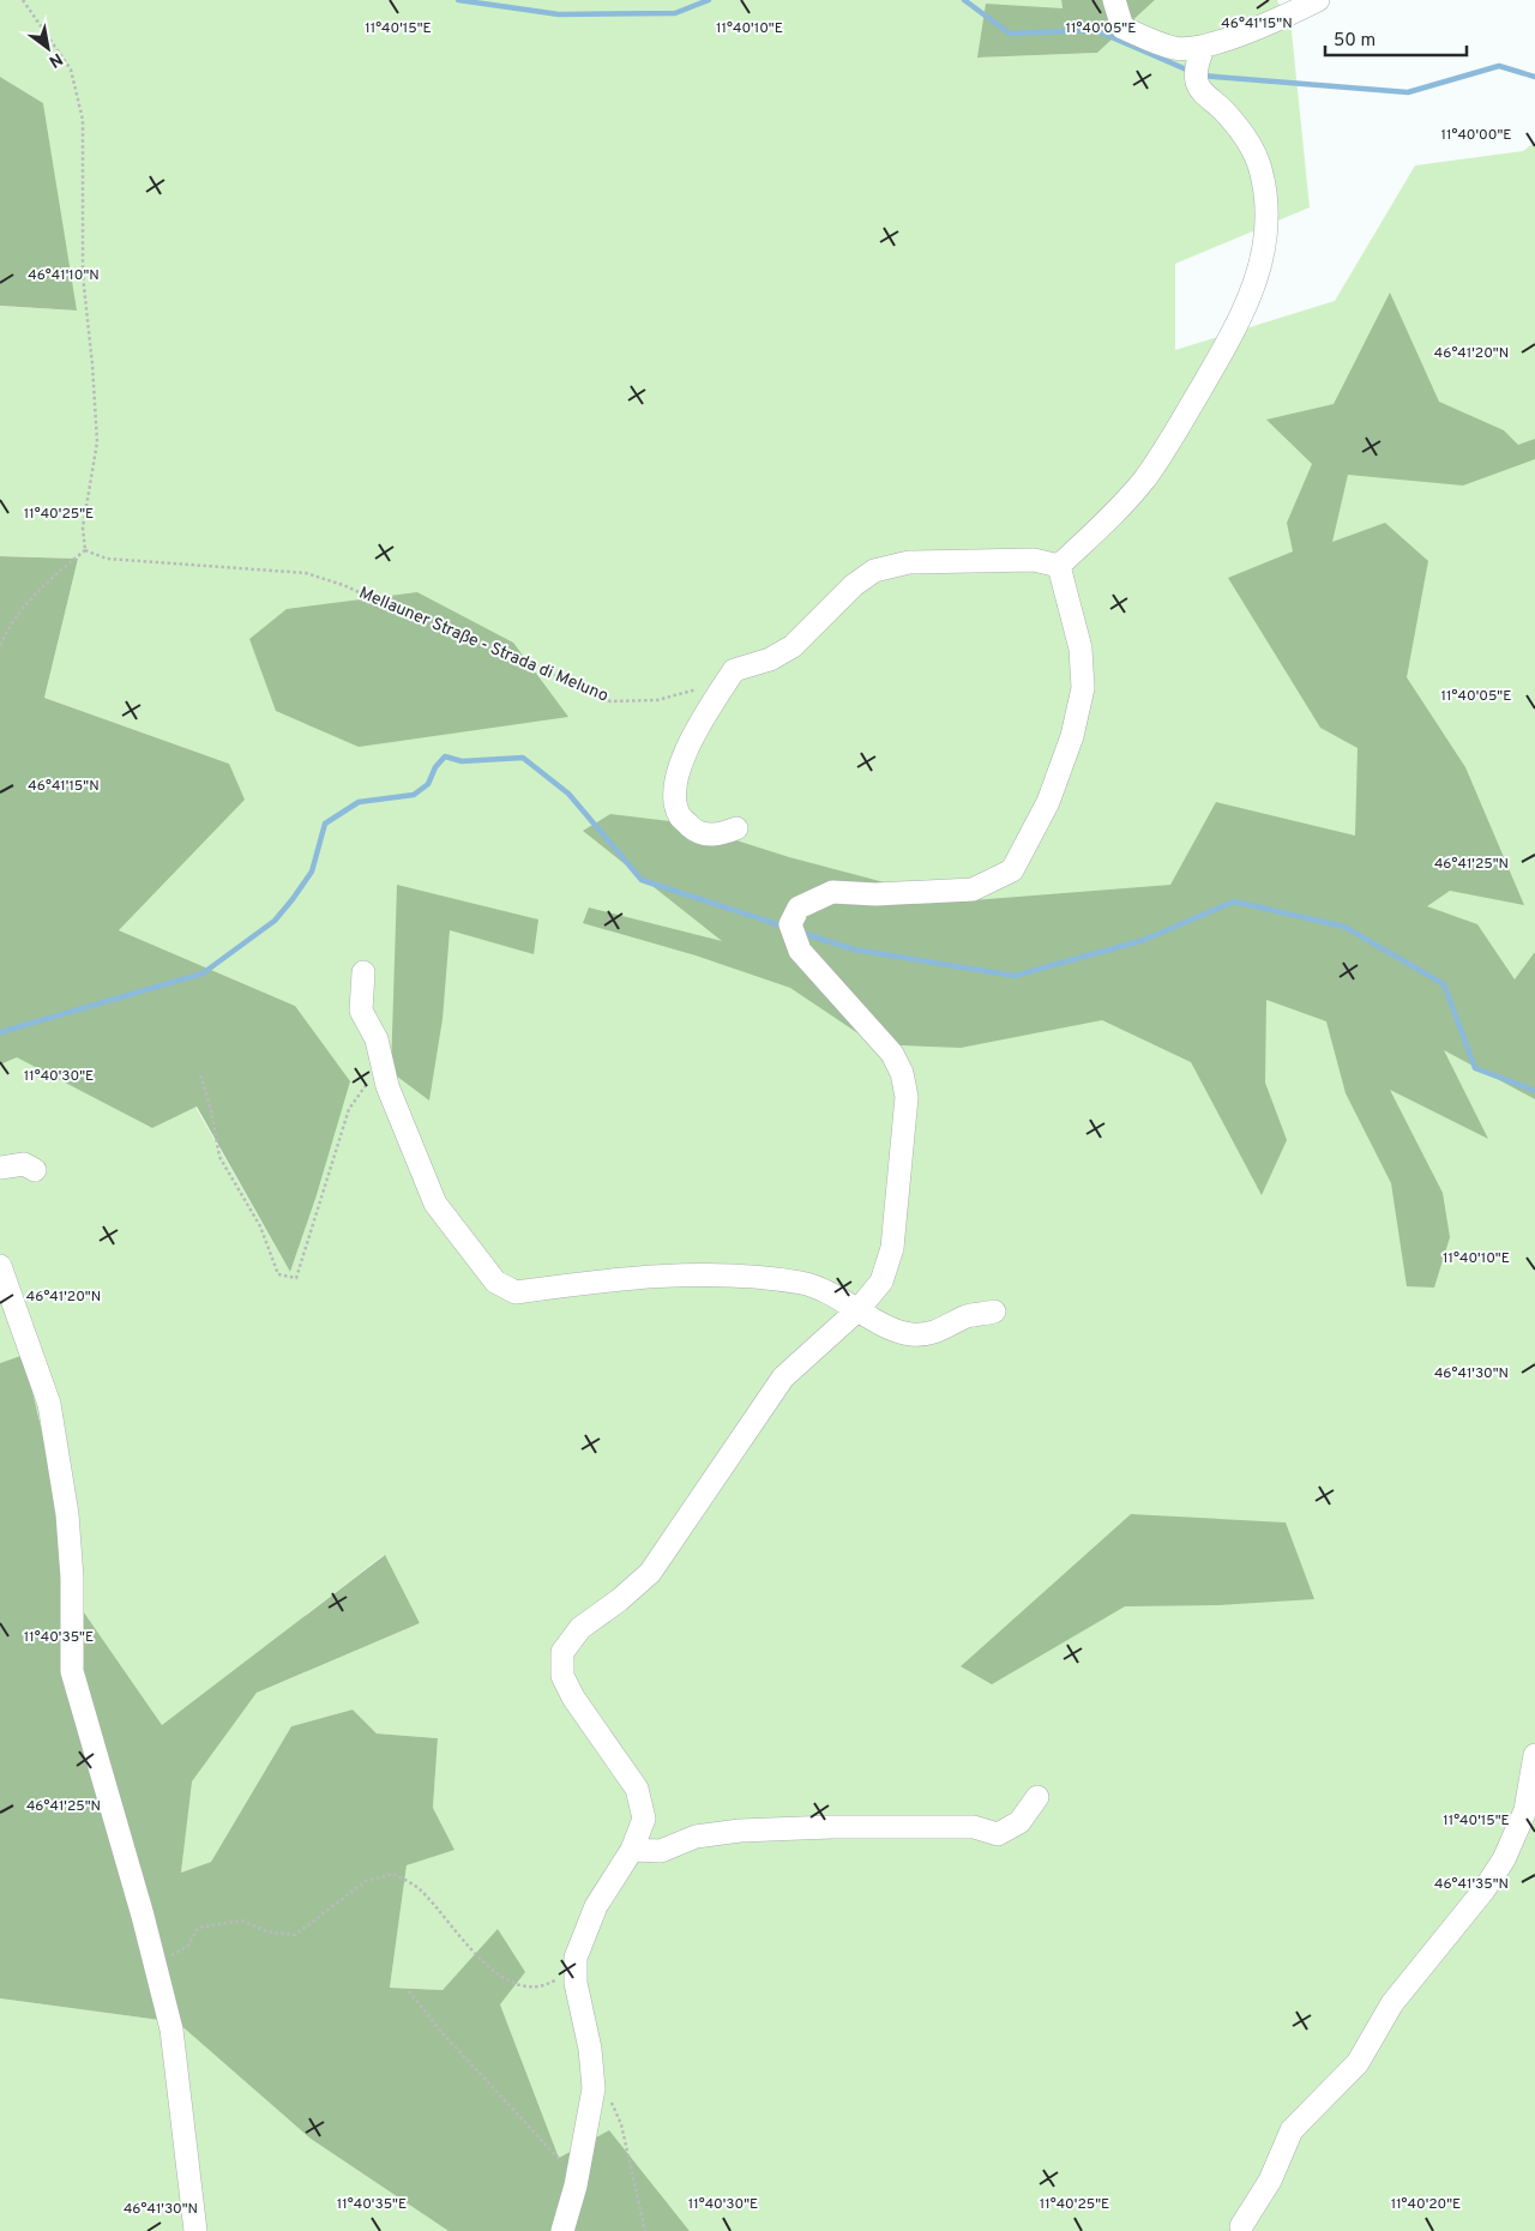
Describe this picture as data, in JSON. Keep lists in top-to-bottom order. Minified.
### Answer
{"streets":{"path":["Mellauner Straße - Strada di Meluno"]},"scale_bar":"50 m","north":"bottom right","coordinates":["46°41'15\"N","11°40'15\"E","11°40'10\"E","11°40'05\"E","11°40'00\"E","46°41'10\"N","46°41'20\"N","11°40'25\"E","46°41'25\"N","11°40'30\"E","46°41'30\"N","11°40'35\"E","46°41'35\"N","11°40'20\"E"]}
